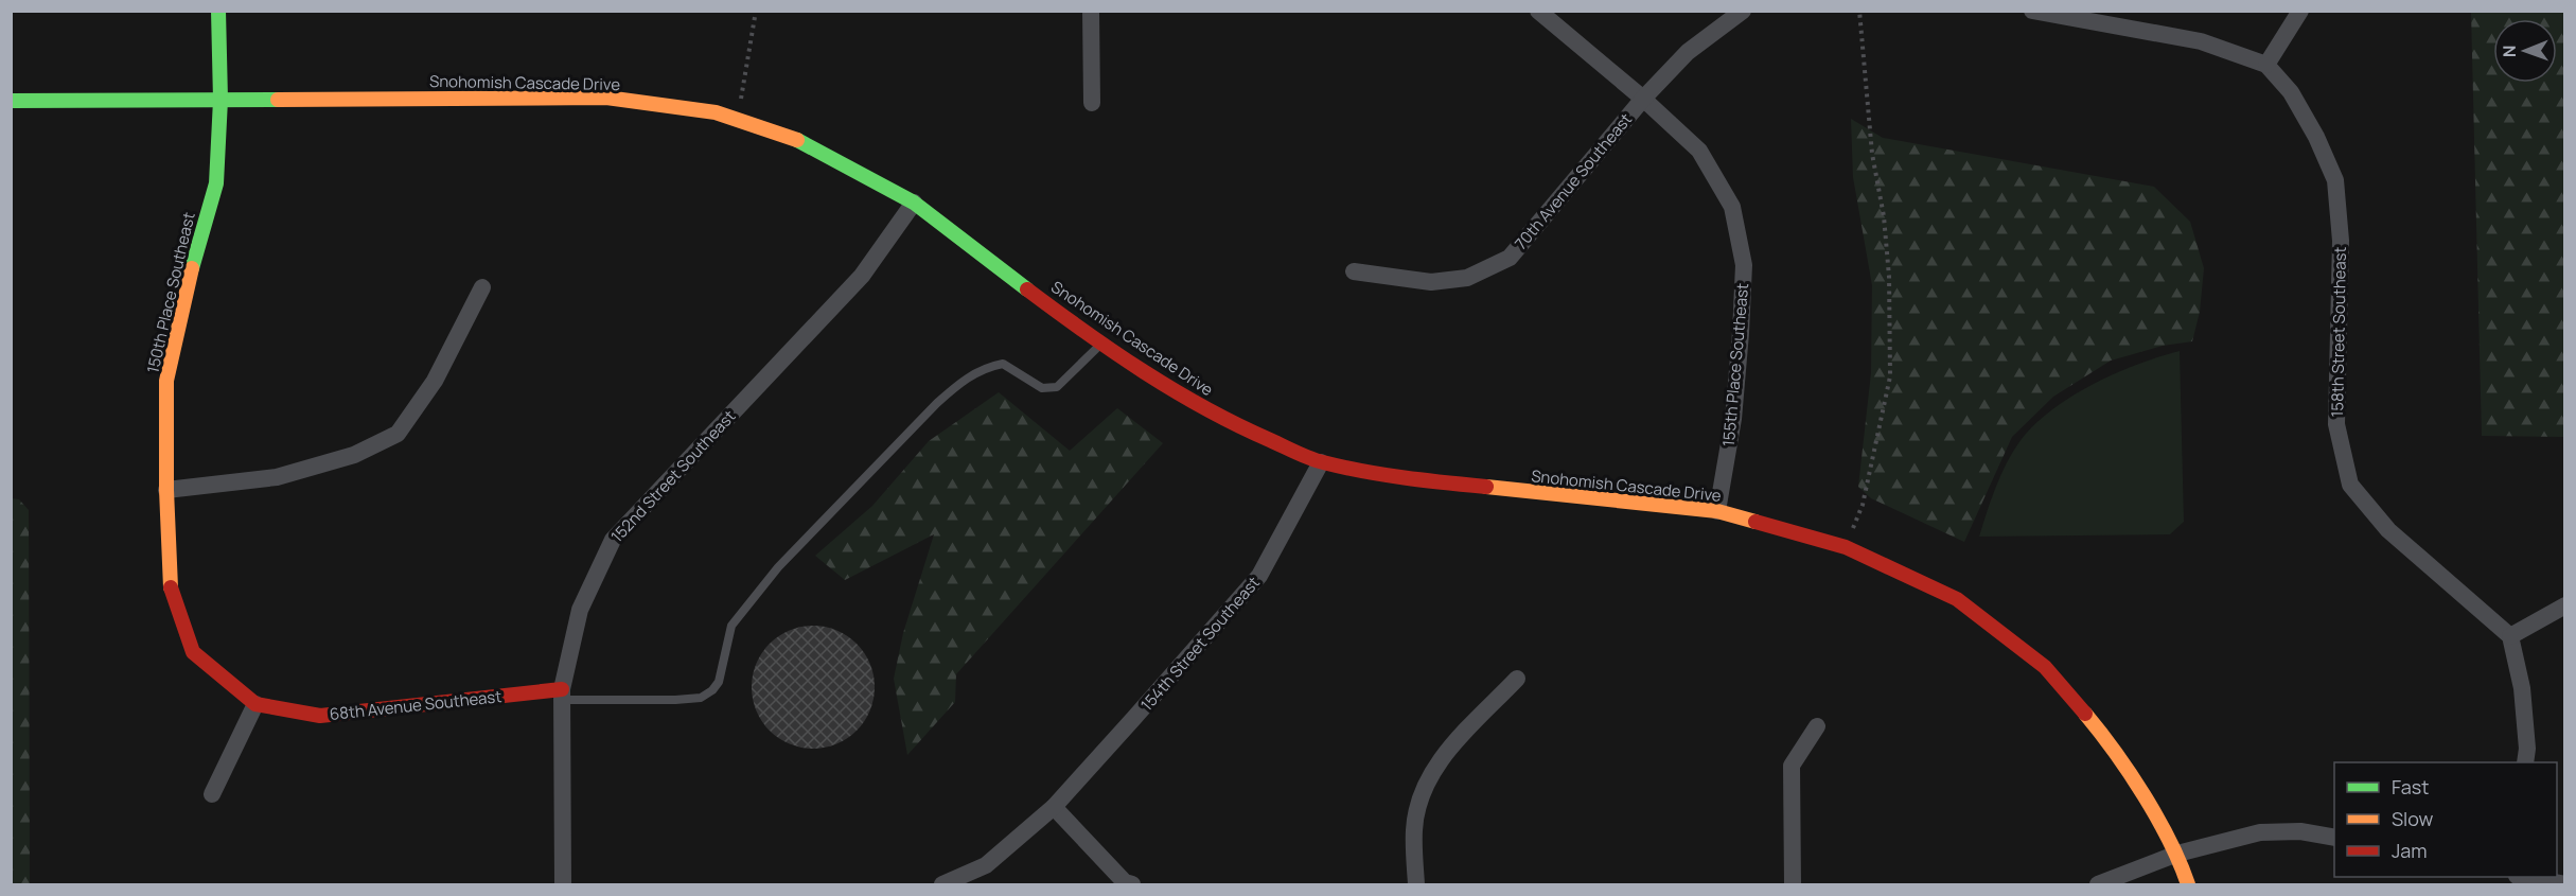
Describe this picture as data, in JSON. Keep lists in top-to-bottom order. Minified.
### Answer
{"streets":{"street":["Snohomish Cascade Drive","70th Avenue Southeast","150th Place Southeast","158th Street Southeast","155th Place Southeast","152nd Street Southeast","154th Street Southeast","68th Avenue Southeast"]},"crossings":[["Snohomish Cascade Drive","150th Place Southeast"],["Snohomish Cascade Drive","155th Place Southeast"],["Snohomish Cascade Drive","152nd Street Southeast"],["Snohomish Cascade Drive","154th Street Southeast"],["70th Avenue Southeast","155th Place Southeast"],["150th Place Southeast","68th Avenue Southeast"],["152nd Street Southeast","68th Avenue Southeast"]],"legend":["Fast","Slow","Jam"],"north":"left"}
